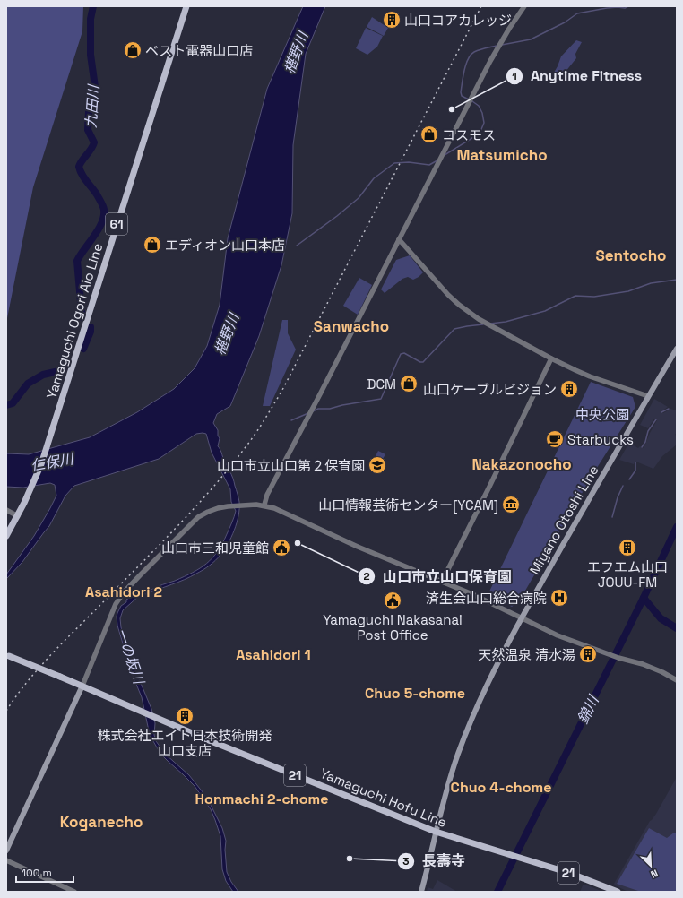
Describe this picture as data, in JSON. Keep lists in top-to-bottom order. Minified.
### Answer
{"streets":{"main road":["61","Yamaguchi Ogori Aio Line","Miyano Otoshi Line","21","Yamaguchi Hofu Line"]},"crossings":[["Miyano Otoshi Line","Yamaguchi Hofu Line"]],"districts":["Matsumicho","Sentocho","Sanwacho","Nakazonocho","Asahidori 2","Asahidori 1","Chuo 5-chome","Chuo 4-chome","Honmachi 2-chome","Koganecho"],"water":["椹野川","九田川","仁保川","一の坂川","錦川"],"parks":["中央公園"],"places":{"building":["山口コアカレッジ","山口ケーブルビジョン","エフエム山口 JOUU-FM","天然温泉 清水湯","株式会社エイト日本技術開発 山口支店"],"shop":["ベスト電器山口店","コスモス","エディオン山口本店","DCM"],"other":["Anytime Fitness","山口市立山口保育園","長壽寺"],"cafe":["Starbucks"],"school or university":["山口市立山口第２保育園"],"museum":["山口情報芸術センター[YCAM]"],"public building":["山口市三和児童館","Yamaguchi Nakasanai Post Office"],"hospital":["済生会山口総合病院"]},"scale_bar":"100 m","north":"bottom right"}
